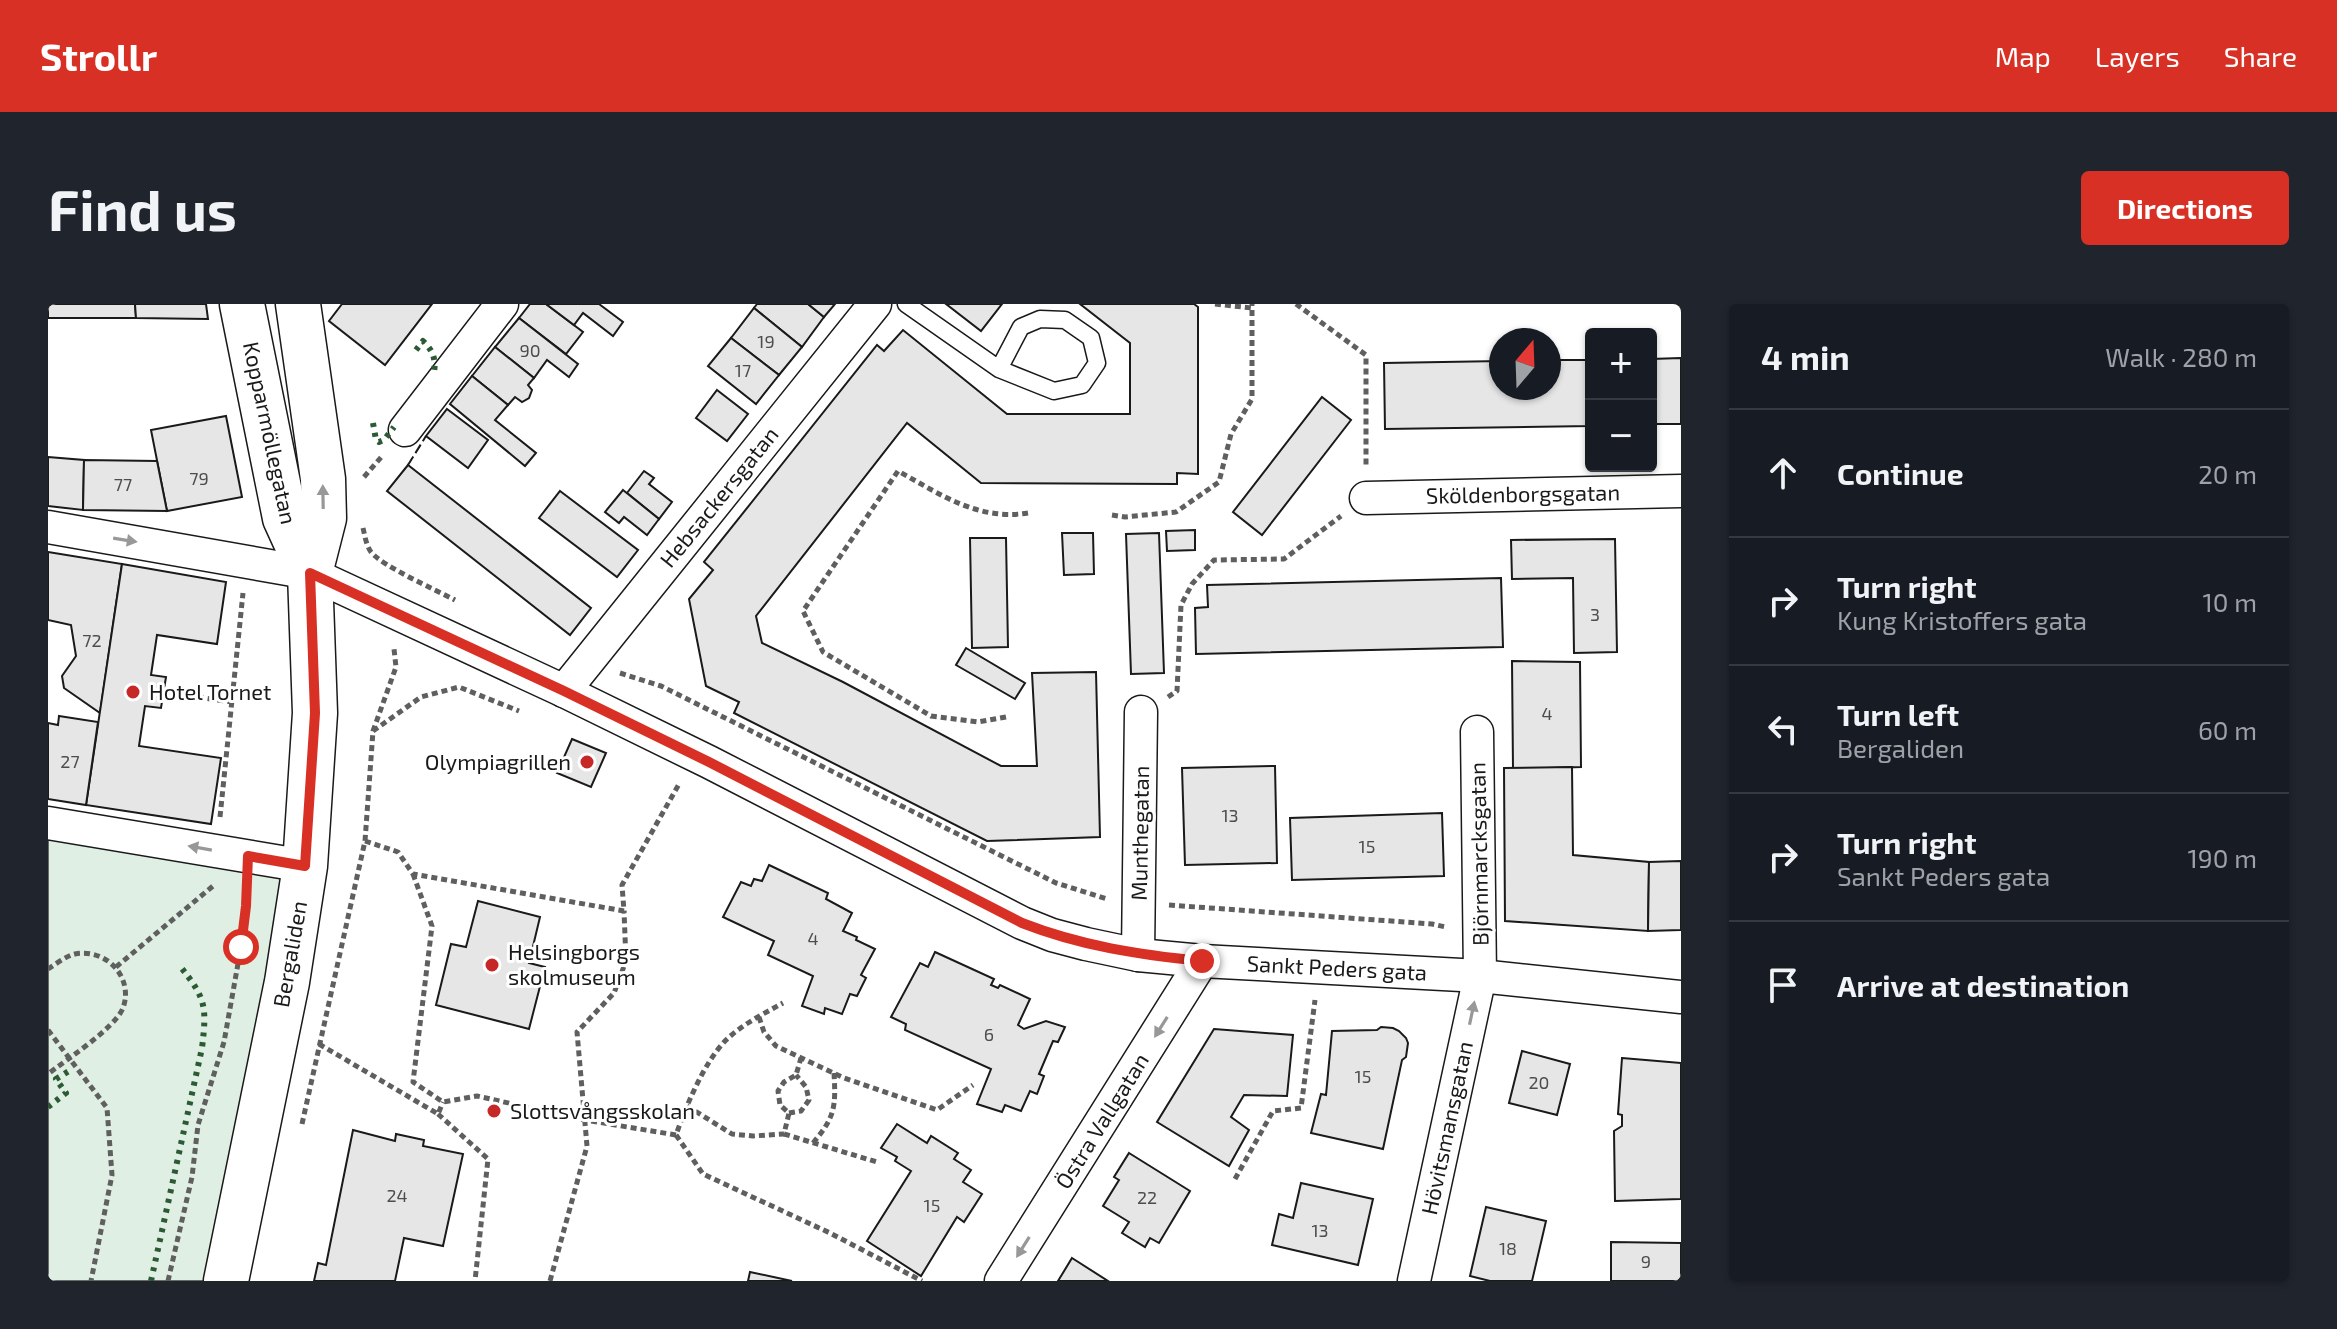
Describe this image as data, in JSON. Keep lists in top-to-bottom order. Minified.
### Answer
{"streets":{"street":["Kopparmöllegatan","Sköldenborgsgatan","Hebsackersgatan","Munthegatan","Björnmarcksgatan","Bergaliden","Sankt Peders gata","Östra Vallgatan","Hövitsmansgatan"]},"crossings":[["Kopparmöllegatan","Bergaliden"],["Kopparmöllegatan","Sankt Peders gata"],["Hebsackersgatan","Sankt Peders gata"],["Munthegatan","Sankt Peders gata"],["Björnmarcksgatan","Sankt Peders gata"],["Björnmarcksgatan","Hövitsmansgatan"],["Bergaliden","Sankt Peders gata"],["Sankt Peders gata","Östra Vallgatan"],["Sankt Peders gata","Hövitsmansgatan"]],"one_way":["Östra Vallgatan","Hövitsmansgatan"],"places":["Hotel Tornet","Olympiagrillen","Helsingborgs skolmuseum","Slottsvångsskolan"],"house_numbers":["19","90","17","79","77","3","72","4","27","13","15","4","6","15","20","24","22","15","13","18","9"],"north":"top","page":{"header":"Strollr","nav":["Map","Layers","Share"],"buttons":"Directions","title":"Find us","heading":["4 min","Walk · 280 m"],"map_buttons":["+","−"],"list":[["Continue","20 m"],["Turn right","Kung Kristoffers gata","10 m"],["Turn left","Bergaliden","60 m"],["Turn right","Sankt Peders gata","190 m"],"Arrive at destination"]}}
